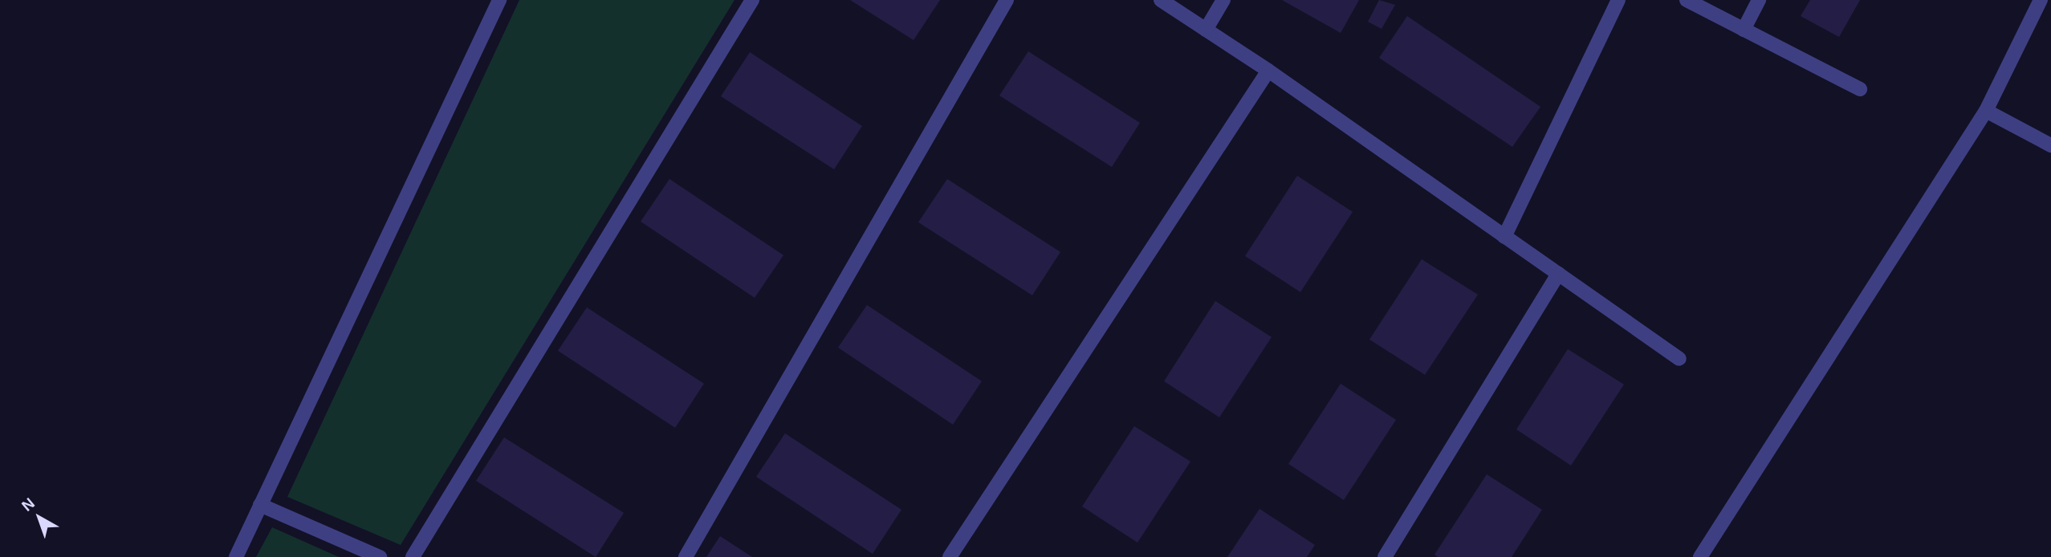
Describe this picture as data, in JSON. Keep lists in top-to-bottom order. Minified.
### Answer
{"north":"top left"}
